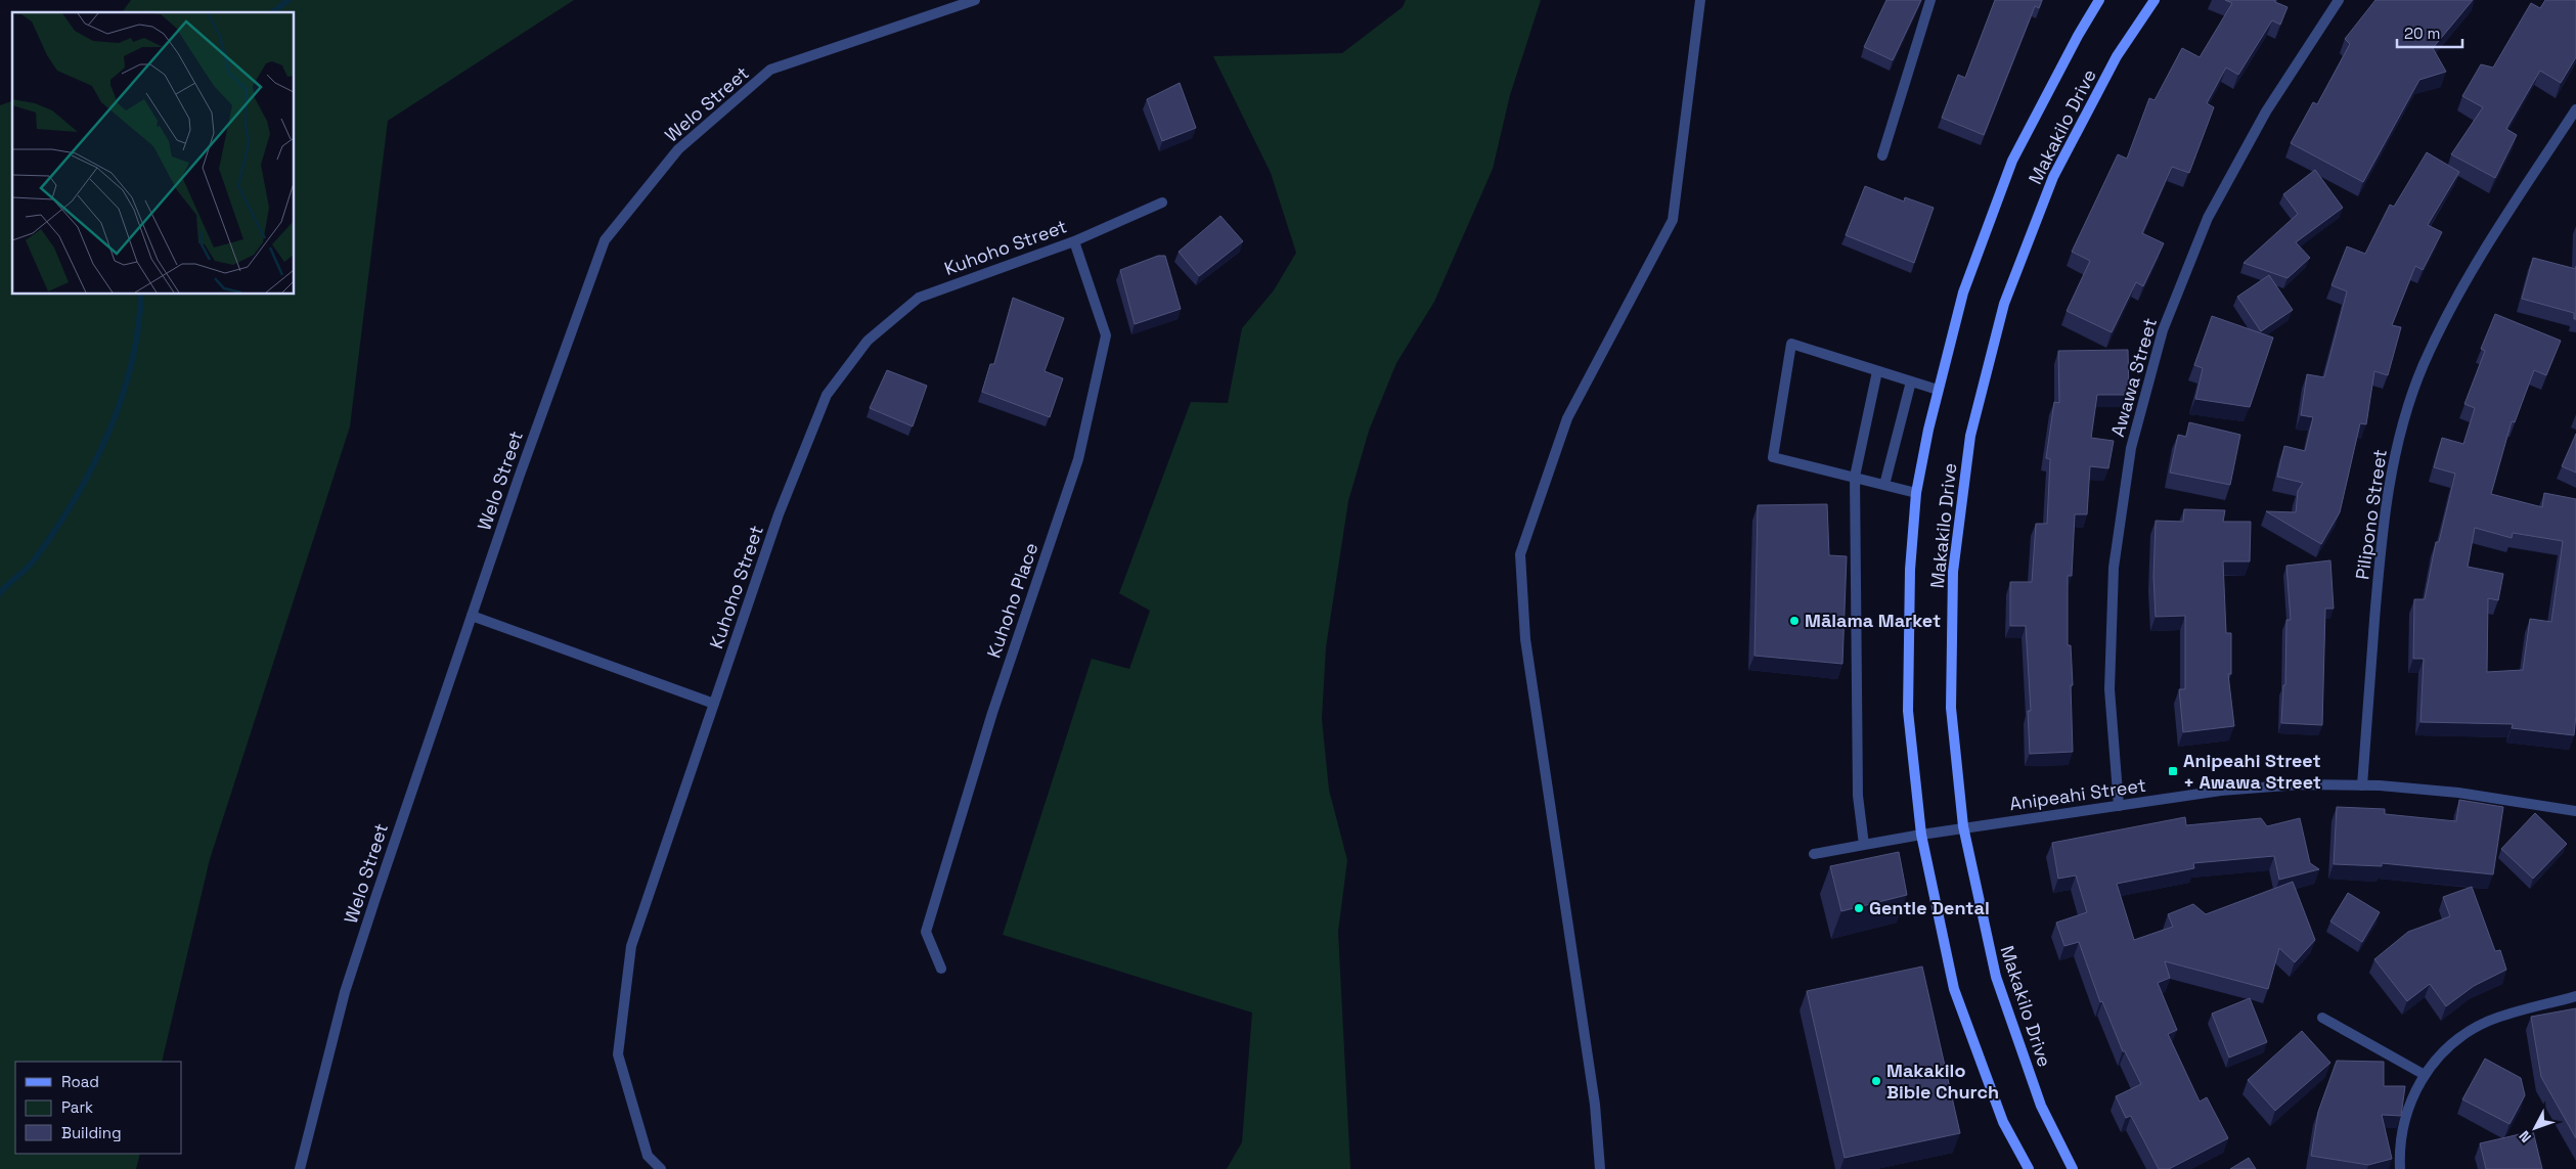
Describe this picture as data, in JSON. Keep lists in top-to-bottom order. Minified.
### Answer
{"streets":{"main road":["Makakilo Drive"],"street":["Welo Street","Kuhoho Street","Awawa Street","Pilipono Street","Kuhoho Place","Anipeahi Street"]},"crossings":[["Makakilo Drive","Anipeahi Street"],["Kuhoho Street","Kuhoho Place"],["Awawa Street","Anipeahi Street"],["Pilipono Street","Anipeahi Street"]],"places":{"other":["Mālama Market","Gentle Dental","Makakilo Bible Church"],"transit":["Anipeahi Street + Awawa Street"]},"legend":["Road","Park","Building"],"scale_bar":"20 m","north":"bottom left"}
